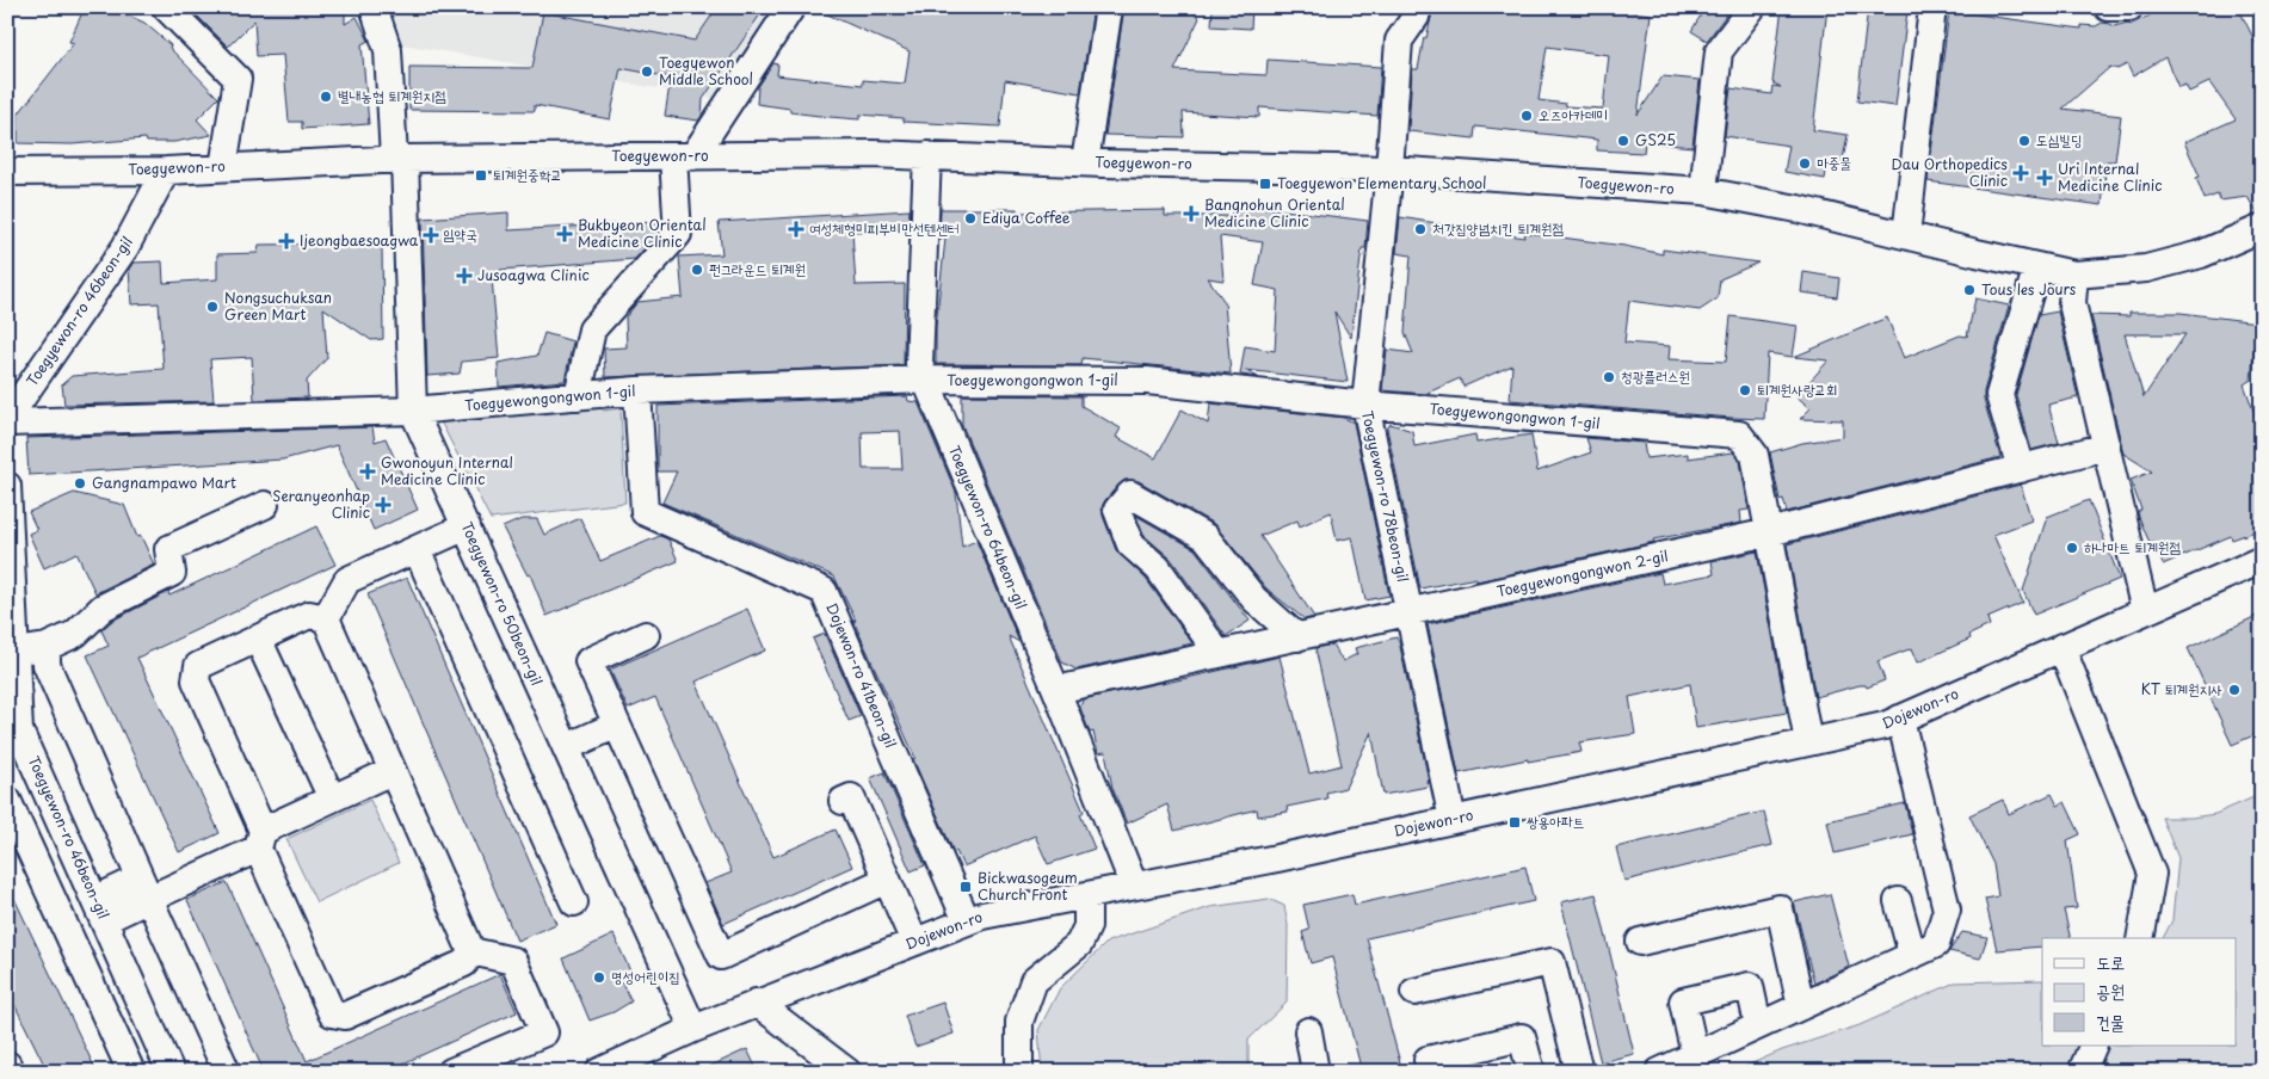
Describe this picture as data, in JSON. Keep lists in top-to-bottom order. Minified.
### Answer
{"streets":{"street":["Toegyewon-ro","Toegyewon-ro 46beon-gil","Toegyewongongwon 1-gil","Toegyewon-ro 78beon-gil","Toegyewon-ro 64beon-gil","Toegyewongongwon 2-gil","Toegyewon-ro 50beon-gil","Dojewon-ro 41beon-gil","Dojewon-ro"]},"crossings":[["Toegyewon-ro","Toegyewon-ro 46beon-gil"],["Toegyewon-ro","Toegyewon-ro 78beon-gil"],["Toegyewon-ro","Toegyewon-ro 64beon-gil"],["Toegyewon-ro","Toegyewon-ro 50beon-gil"],["Toegyewon-ro 46beon-gil","Toegyewongongwon 1-gil"],["Toegyewongongwon 1-gil","Toegyewon-ro 78beon-gil"],["Toegyewongongwon 1-gil","Toegyewon-ro 64beon-gil"],["Toegyewongongwon 1-gil","Toegyewongongwon 2-gil"],["Toegyewongongwon 1-gil","Toegyewon-ro 50beon-gil"],["Toegyewongongwon 1-gil","Dojewon-ro 41beon-gil"],["Toegyewongongwon 1-gil","Dojewon-ro"],["Toegyewon-ro 78beon-gil","Toegyewongongwon 2-gil"],["Toegyewon-ro 78beon-gil","Dojewon-ro"],["Toegyewon-ro 64beon-gil","Toegyewongongwon 2-gil"],["Toegyewon-ro 64beon-gil","Dojewon-ro"],["Toegyewon-ro 50beon-gil","Dojewon-ro"],["Dojewon-ro 41beon-gil","Dojewon-ro"]],"places":{"other":["Toegyewon Middle School","별내농협 퇴계원지점","오즈아카데미","GS25","도심빌딩","마중물","Ediya Coffee","처갓집양념치킨 퇴계원점","펀그라운드 퇴계원","Tous les Jours","Nongsuchuksan Green Mart","청광플러스원","퇴계원사랑교회","Gangnampawo Mart","하나마트 퇴계원점","KT 퇴계원지사","명성어린이집"],"health":["Dau Orthopedics Clinic","Uri Internal Medicine Clinic","Bangnohun Oriental Medicine Clinic","여성체형미피부비만선텐센터","Bukbyeon Oriental Medicine Clinic","임약국","Ijeongbaesoagwa","Jusoagwa Clinic","Gwonoyun Internal Medicine Clinic","Seranyeonhap Clinic"],"transit":["퇴계원중학교","Toegyewon Elementary School","쌍용아파트","Bickwasogeum Church Front"]},"legend":["도로","공원","건물"]}
